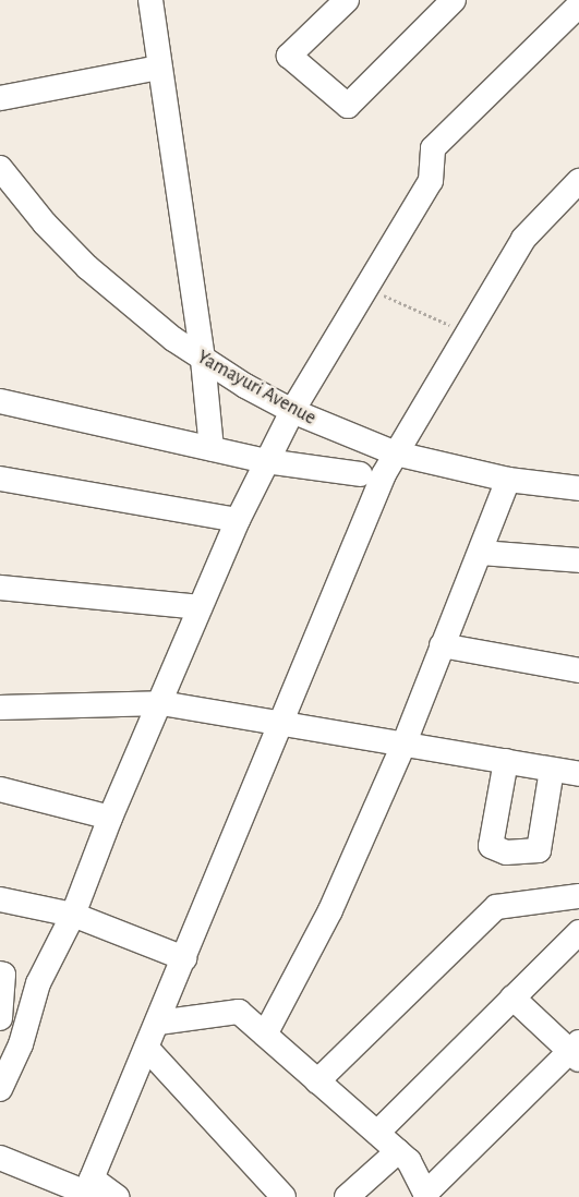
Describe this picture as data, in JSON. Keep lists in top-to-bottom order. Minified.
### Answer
{"streets":{"street":["Yamayuri Avenue"]}}
